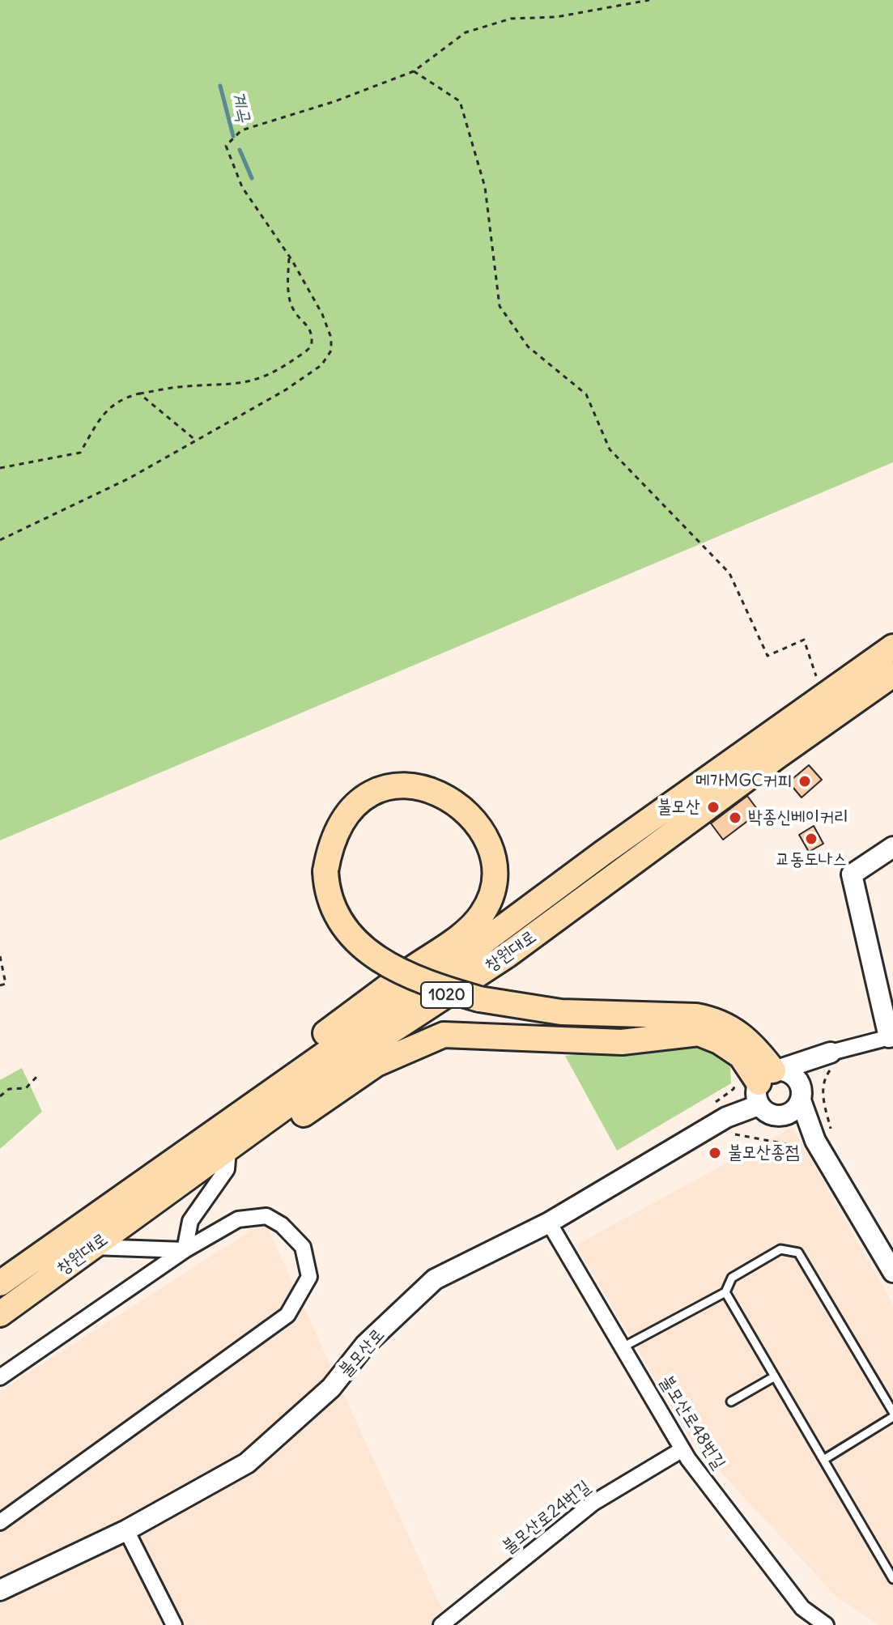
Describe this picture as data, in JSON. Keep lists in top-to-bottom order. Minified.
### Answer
{"streets":{"main road":["창원대로","1020"],"street":["불모산로","불모산로48번길","불모산로24번길"]},"crossings":[["불모산로","불모산로48번길"],["불모산로48번길","불모산로24번길"]],"water":["계곡"],"places":["메가MGC커피","불모산","박종신베이커리","교동도나스","불모산종점"]}
